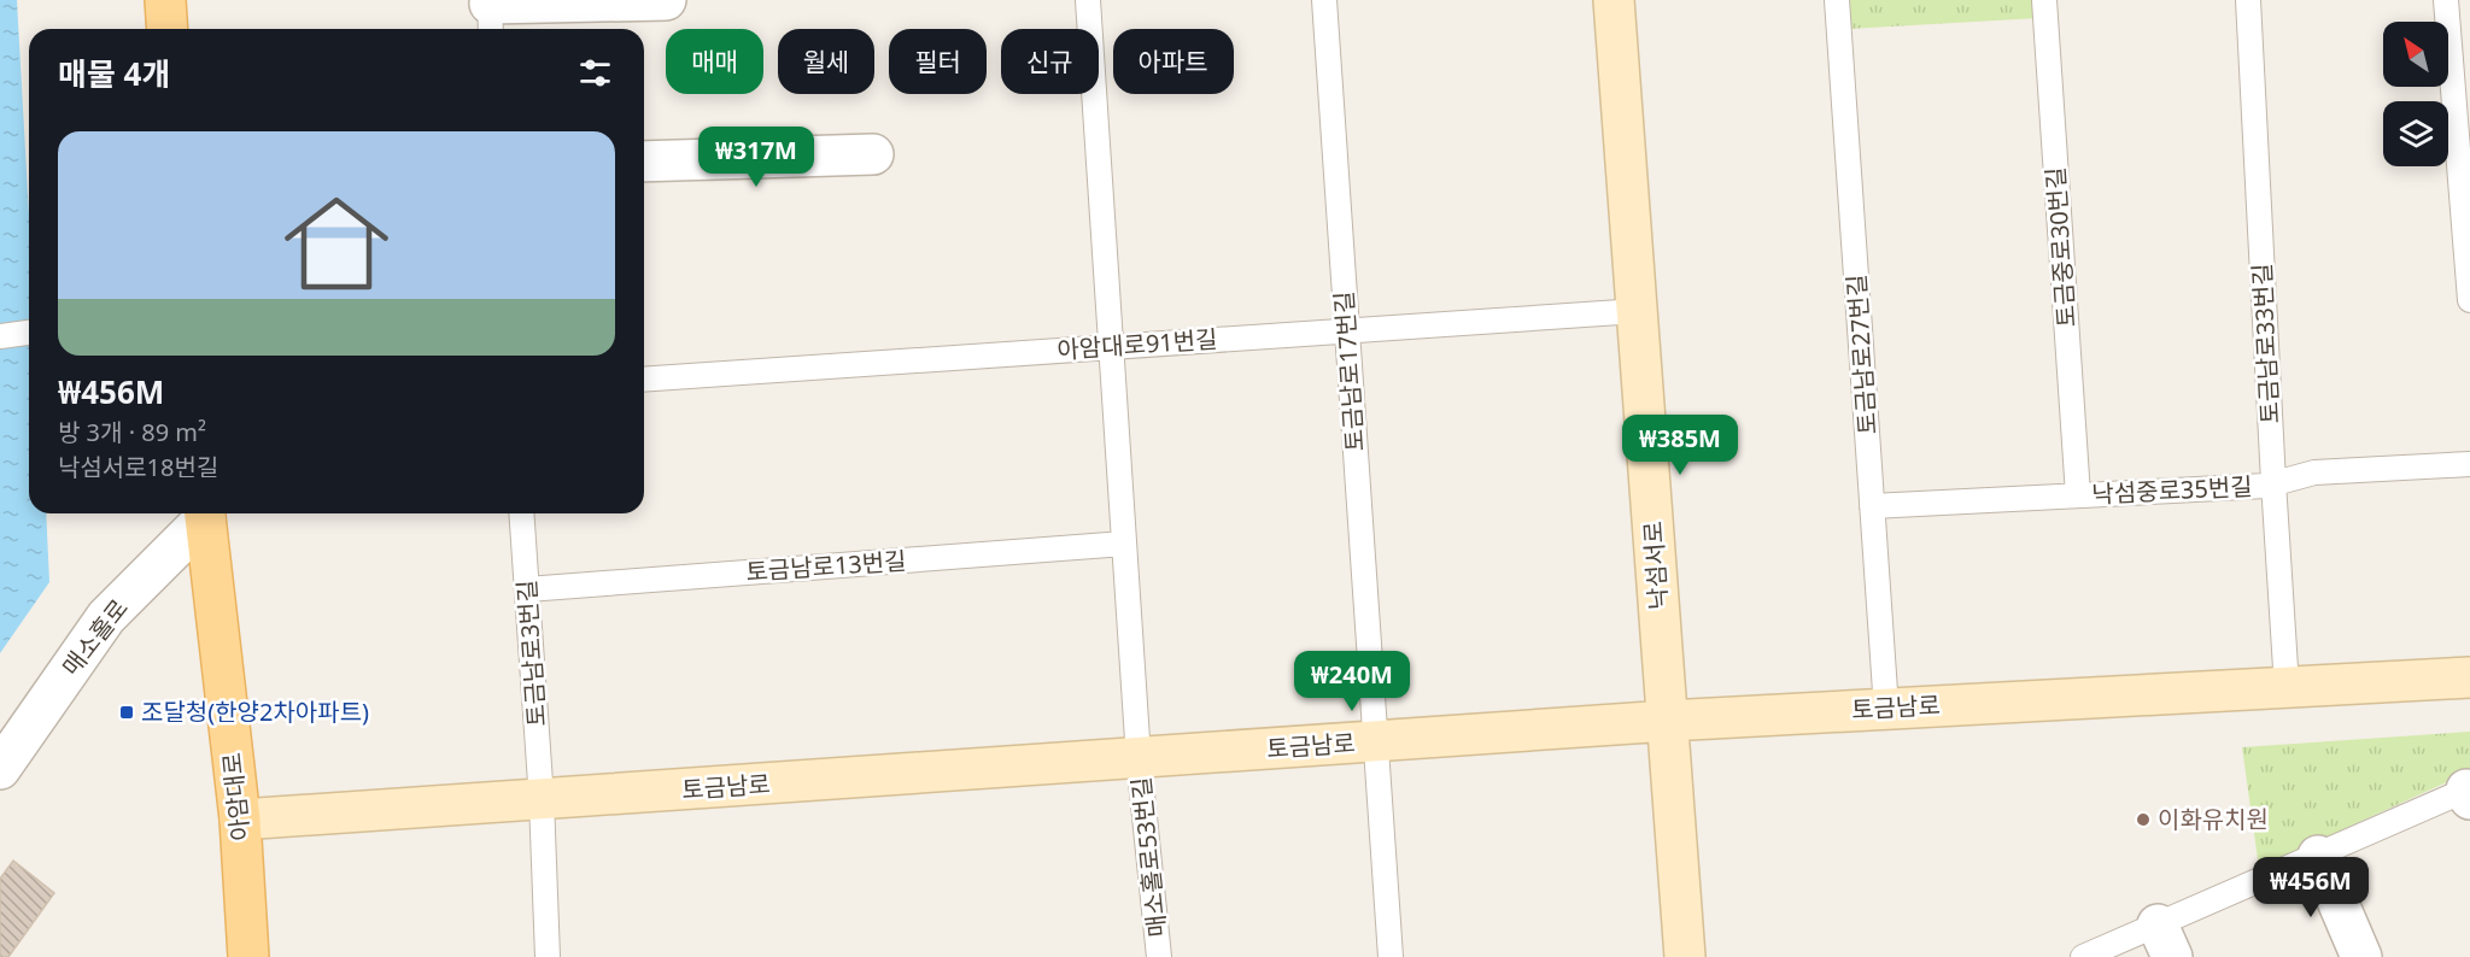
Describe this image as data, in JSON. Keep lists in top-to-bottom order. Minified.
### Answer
{"streets":{"main road":["아암대로"],"street":["낙섬서로","매소홀로","토금남로"],"lane":["토금중로30번길","토금남로33번길","아암대로91번길","토금남로27번길","토금남로17번길","낙섬중로35번길","토금남로13번길","토금남로3번길","매소홀로53번길"]},"crossings":[["토금중로30번길","낙섬중로35번길"],["토금남로33번길","낙섬중로35번길"],["토금남로33번길","토금남로"],["아암대로91번길","토금남로17번길"],["아암대로91번길","낙섬서로"],["토금남로27번길","낙섬중로35번길"],["토금남로27번길","토금남로"],["토금남로17번길","토금남로"],["낙섬서로","토금남로"],["토금남로13번길","토금남로3번길"],["토금남로3번길","토금남로"],["토금남로","아암대로"],["토금남로","매소홀로53번길"]],"places":{"transit":["조달청(한양2차아파트)"],"other":["이화유치원"]},"north":"top left","page":{"chip":["매매","월세","필터","신규","아파트"],"heading":"매물 4개","list":[{"name":"₩456M","note":"방 3개 · 89 m² · 낙섬서로18번길"}],"price":["₩317M","₩385M","₩240M","₩456M"]}}
